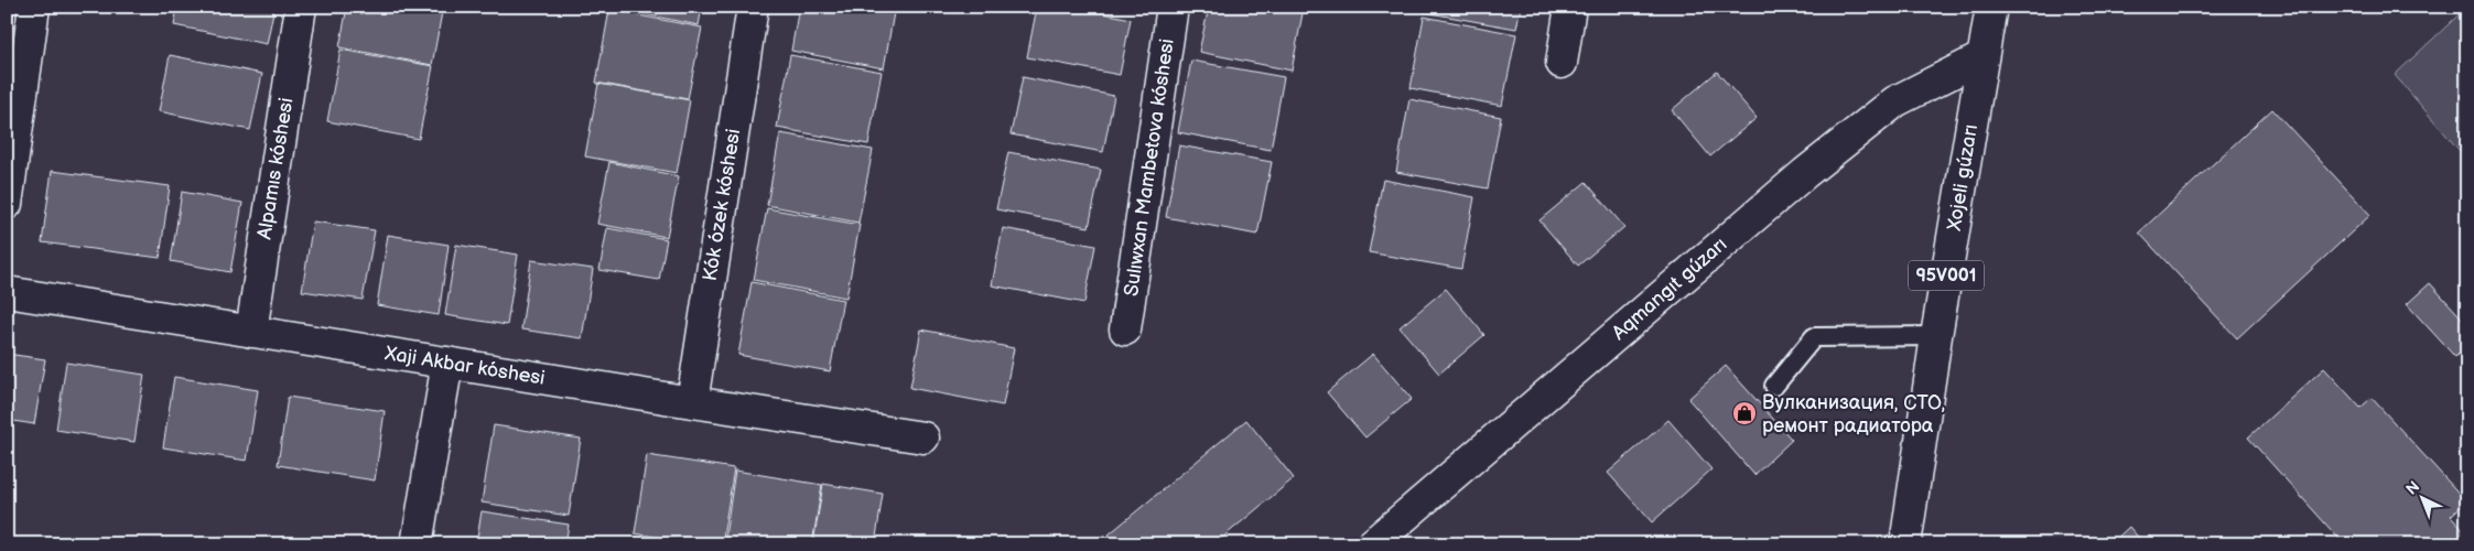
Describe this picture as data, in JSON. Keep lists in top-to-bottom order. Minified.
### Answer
{"streets":{"street":["Sulıwxan Mambetova kóshesi","Alpamıs kóshesi","Xojeli gúzarı","Kók ózek kóshesi","95V001","Aqmangıt gúzarı","Xaji Akbar kóshesi"]},"crossings":[["Alpamıs kóshesi","Xaji Akbar kóshesi"],["Xojeli gúzarı","Aqmangıt gúzarı"],["Kók ózek kóshesi","Xaji Akbar kóshesi"]],"places":{"shop":["Вулканизация, СТО, ремонт радиатора"]},"north":"top left"}
